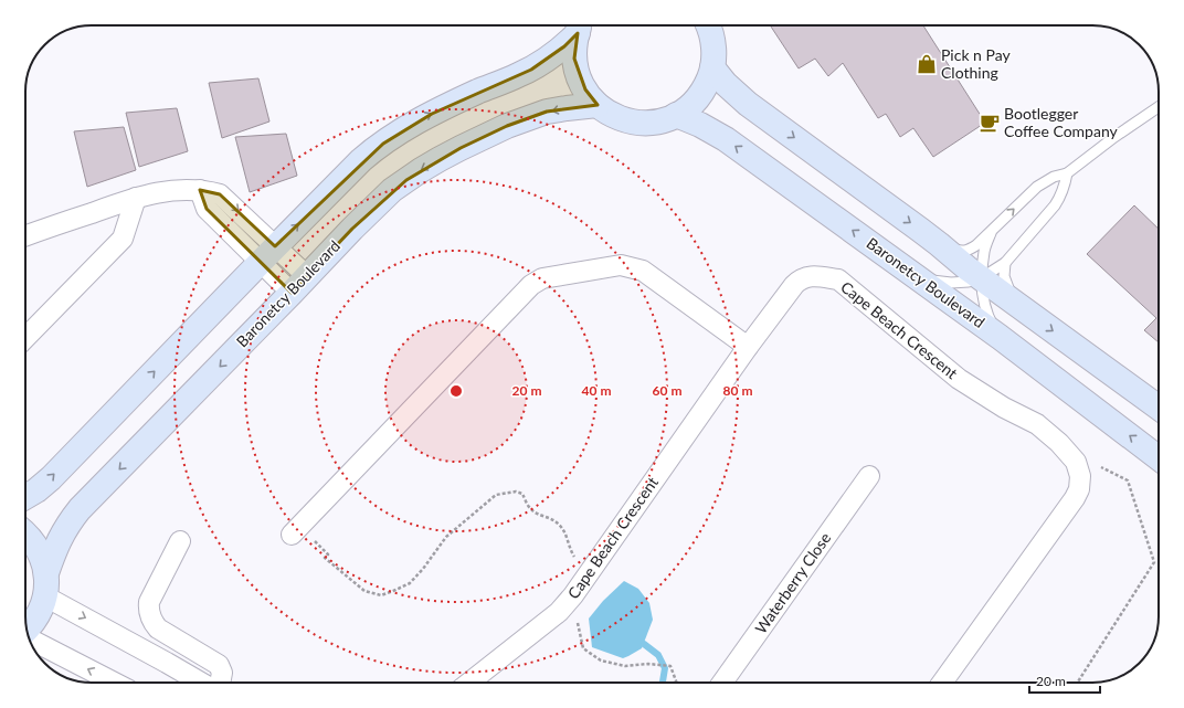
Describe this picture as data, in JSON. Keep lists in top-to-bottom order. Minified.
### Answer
{"streets":{"street":["Baronetcy Boulevard","Cape Beach Crescent","Waterberry Close"]},"places":{"shop":["Pick n Pay Clothing"],"cafe":["Bootlegger Coffee Company"]},"scale_bar":"20 m","rings":["20 m","40 m","60 m","80 m"]}
